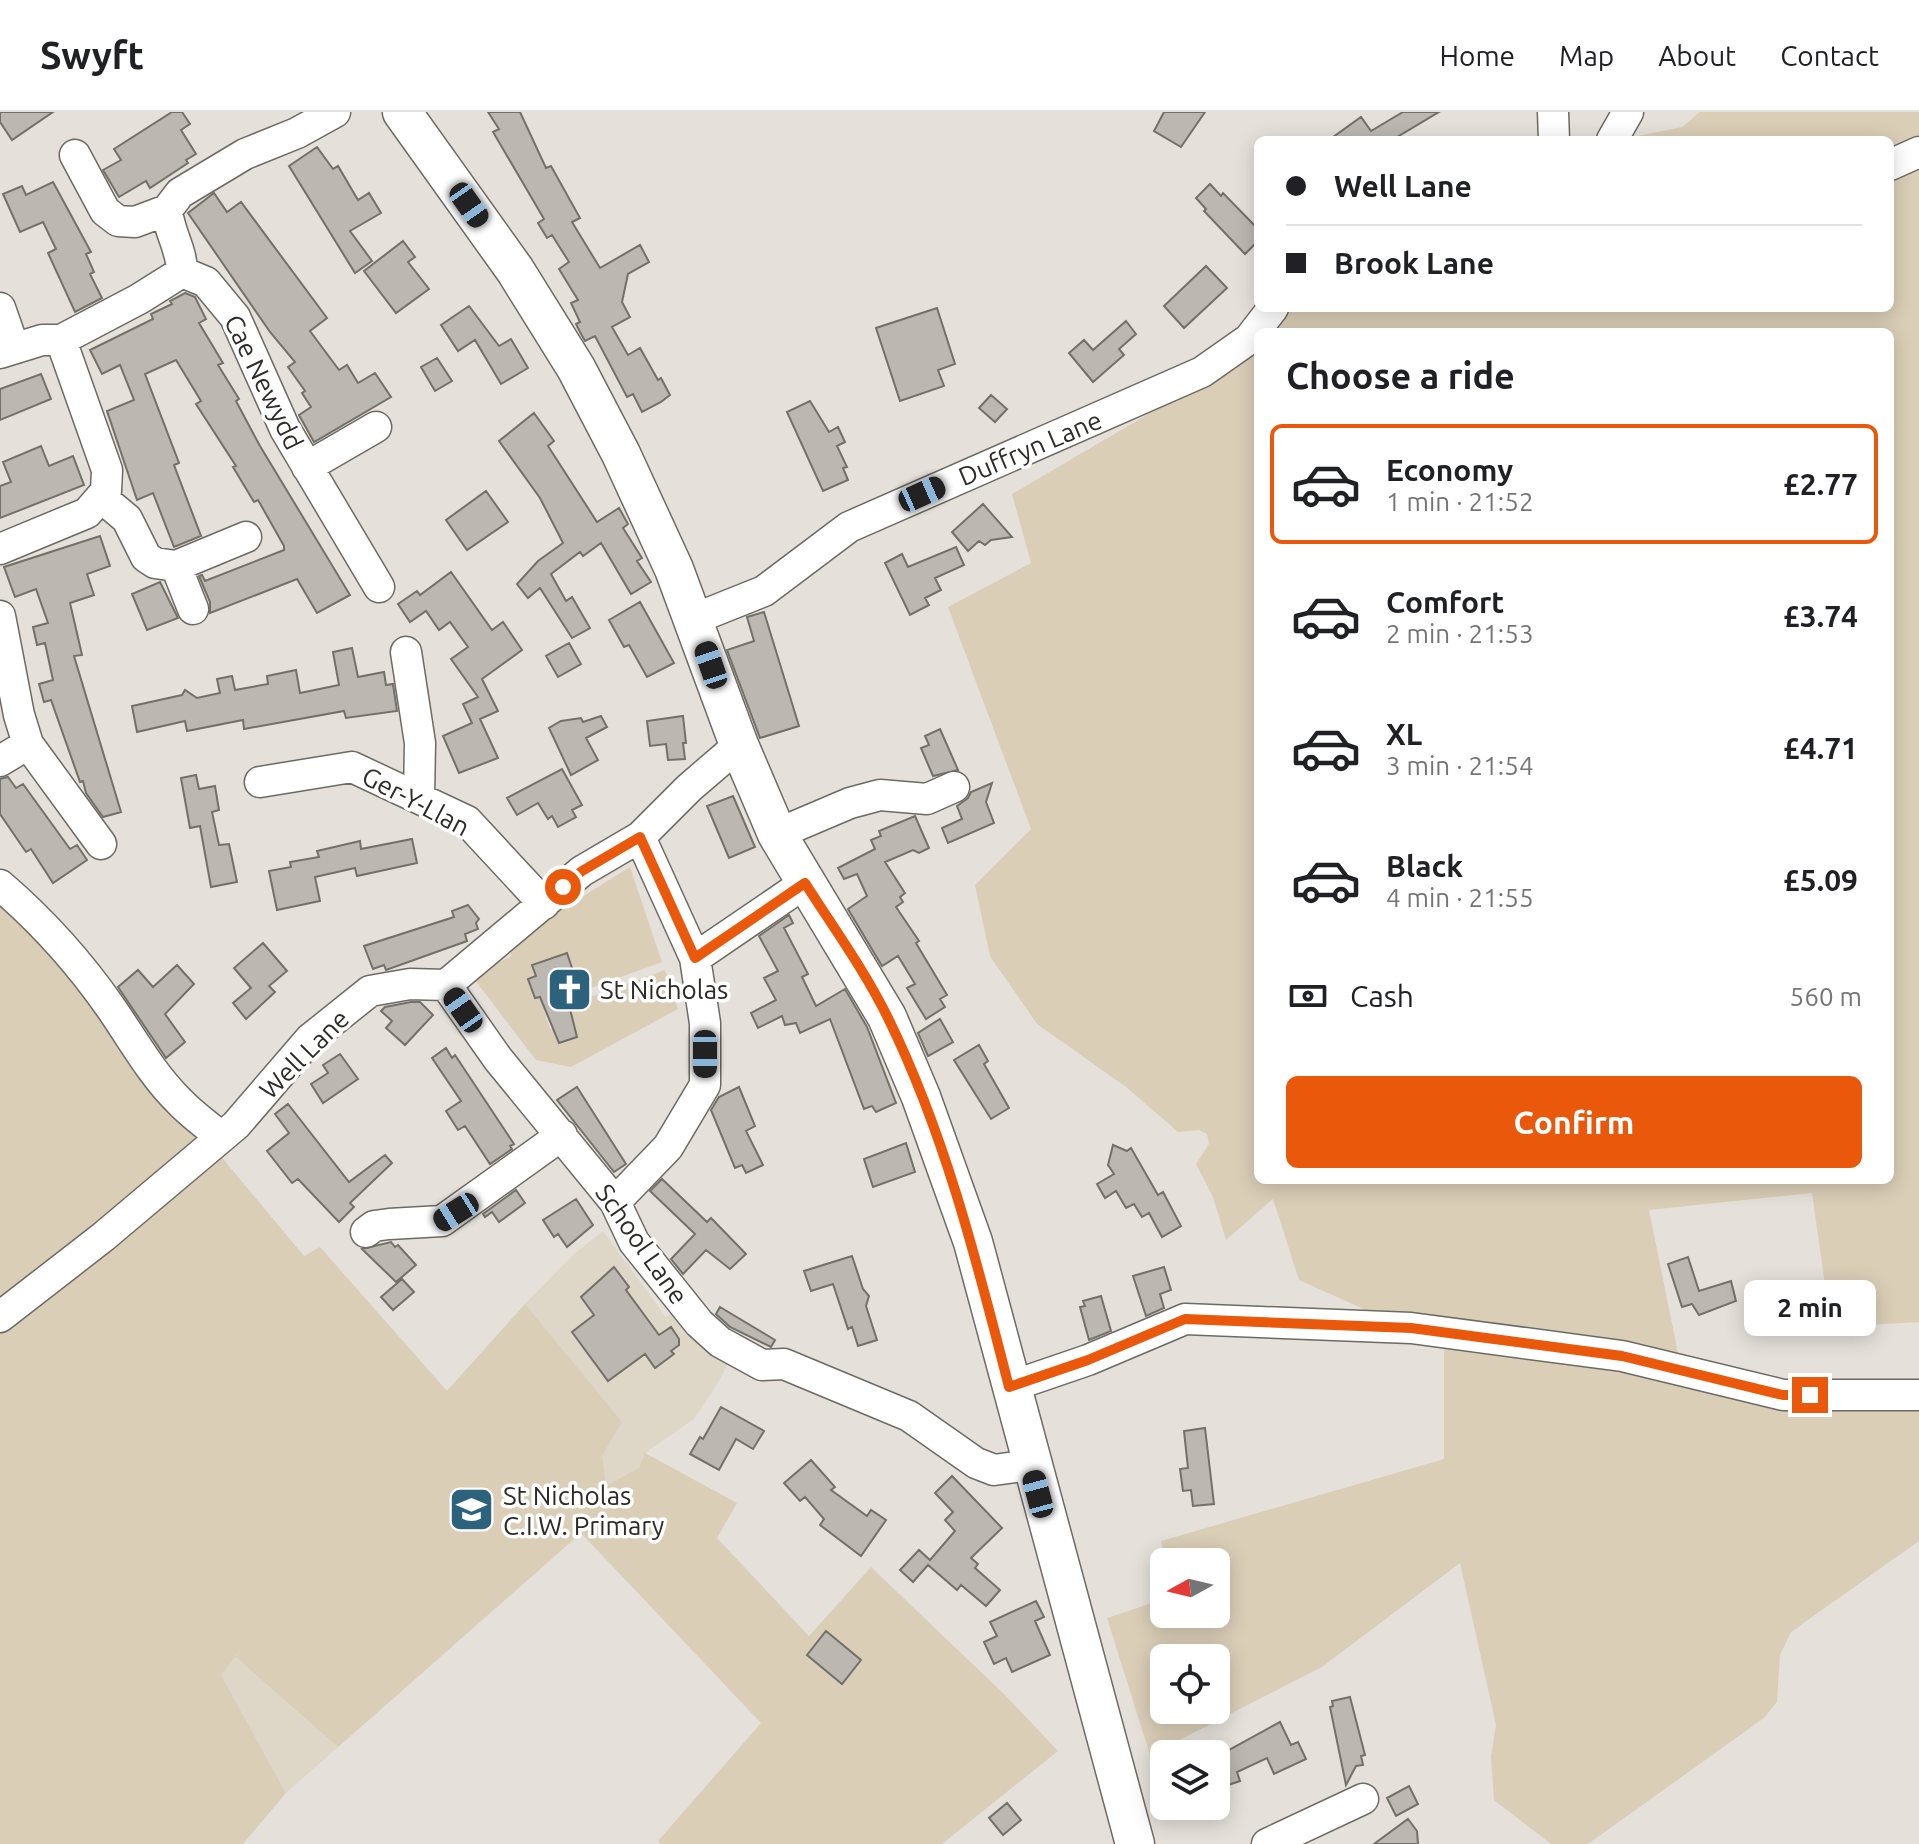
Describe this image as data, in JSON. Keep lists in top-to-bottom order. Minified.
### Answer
{"streets":{"street":["Cae Newydd","Duffryn Lane","Ger-Y-Llan","Well Lane","School Lane"]},"crossings":[["Well Lane","School Lane"]],"places":{"church":["St Nicholas"],"school or university":["St Nicholas C.I.W. Primary"]},"north":"left","page":{"header":"Swyft","nav":["Home","Map","About","Contact"],"banner":["Well Lane","Brook Lane"],"heading":"Choose a ride","list":[{"name":"Economy","note":"1 min · 21:52","value":"£2.77"},{"name":"Comfort","note":"2 min · 21:53","value":"£3.74"},{"name":"XL","note":"3 min · 21:54","value":"£4.71"},{"name":"Black","note":"4 min · 21:55","value":"£5.09"}],"pay":["Cash","560 m"],"buttons":"Confirm","bubble":"2 min"}}
